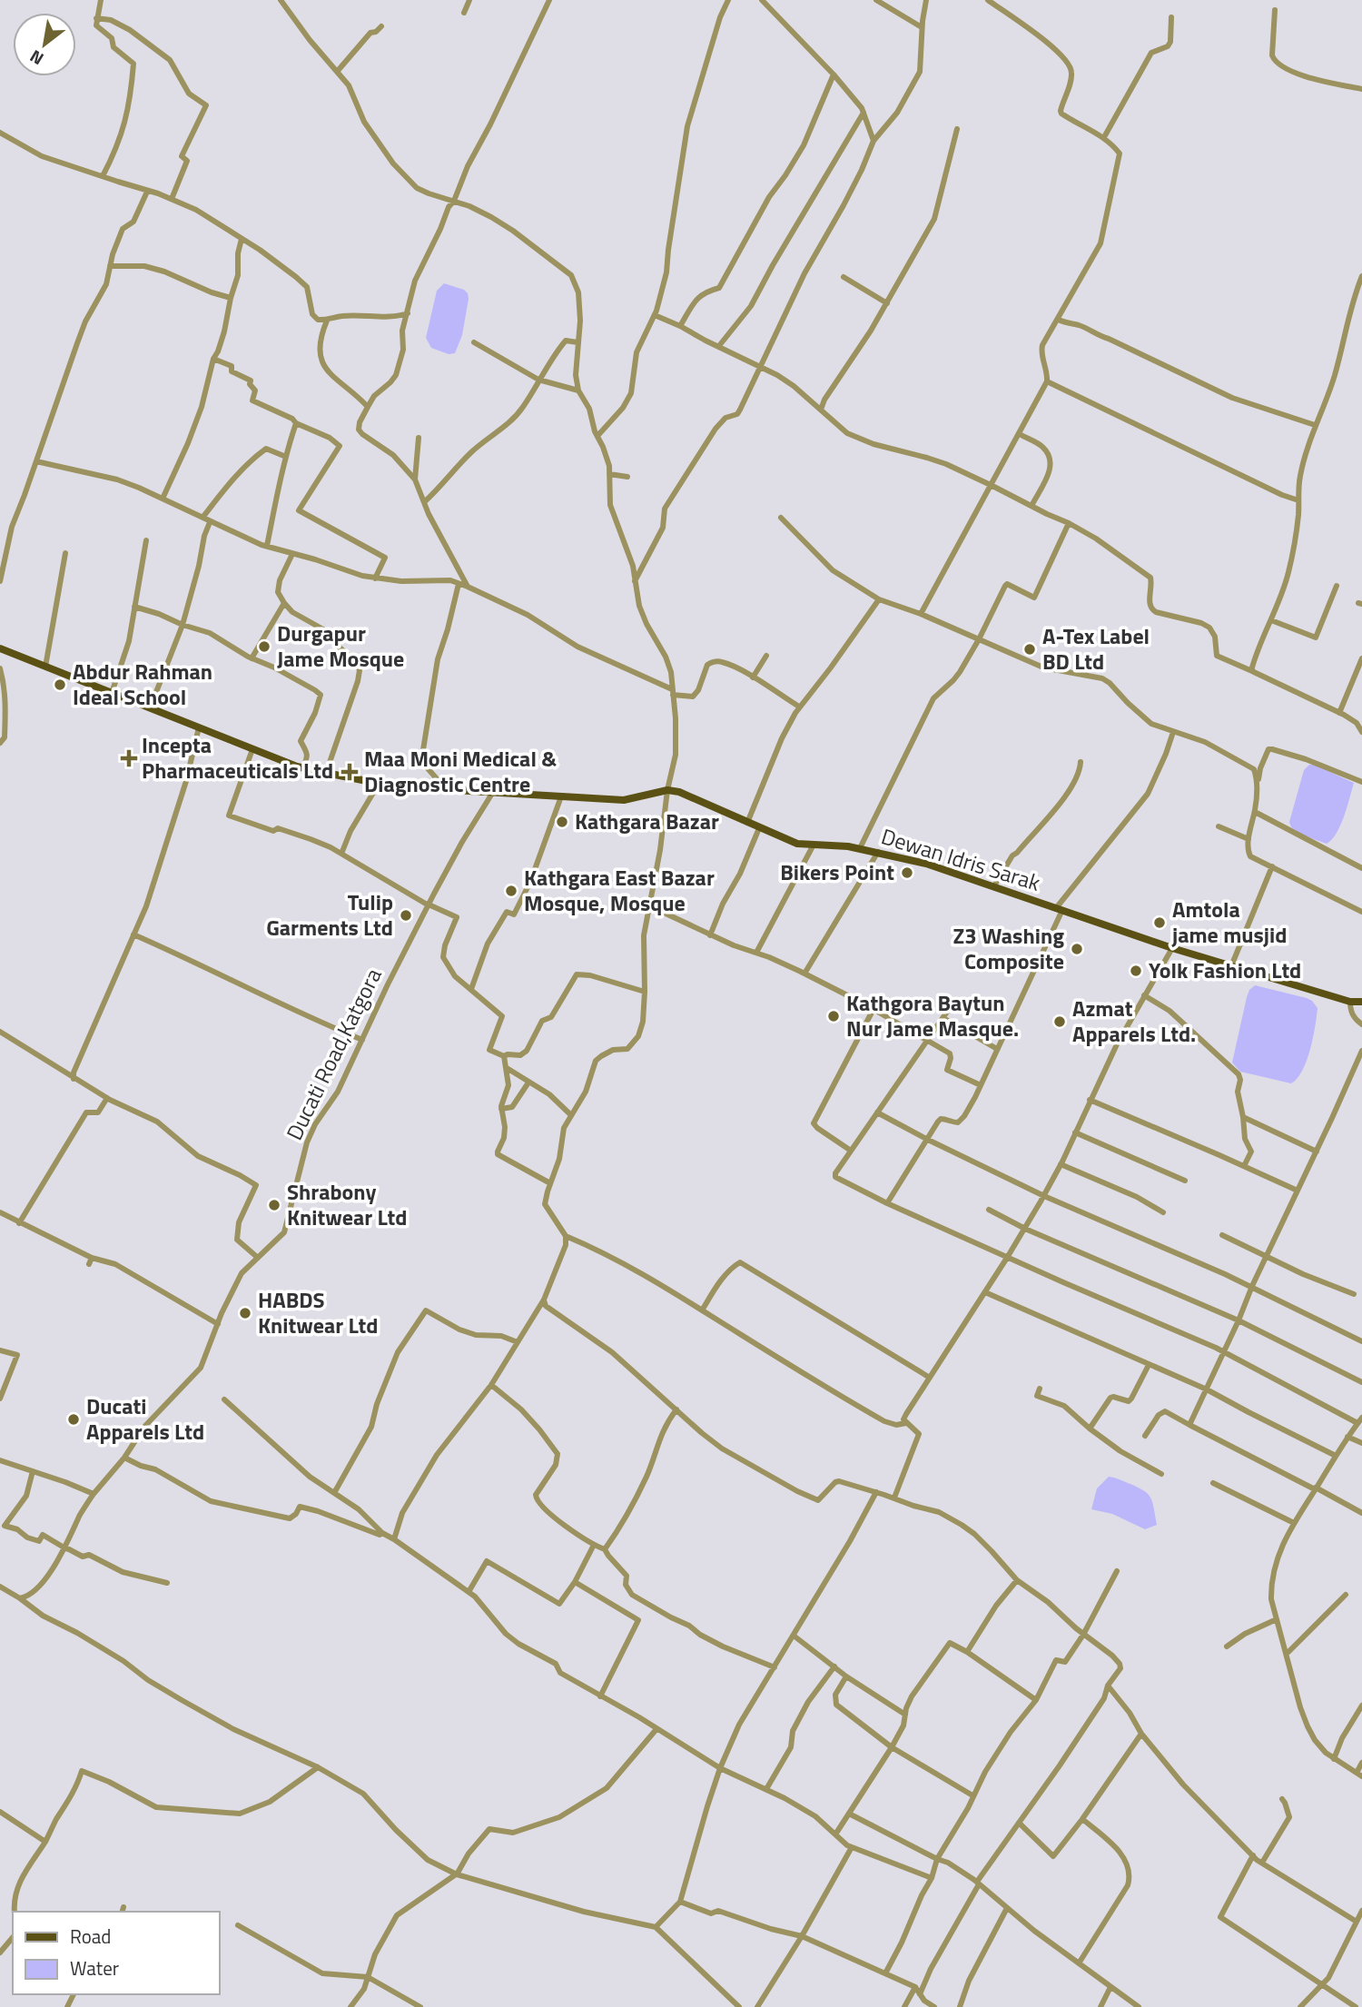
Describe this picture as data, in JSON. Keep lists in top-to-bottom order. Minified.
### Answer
{"streets":{"main road":["Dewan Idris Sarak"],"street":["Ducati Road,Katgora"]},"places":{"other":["Durgapur Jame Mosque","A-Tex Label BD Ltd","Abdur Rahman Ideal School","Kathgara Bazar","Bikers Point","Kathgara East Bazar Mosque, Mosque","Tulip Garments Ltd","Amtola jame musjid","Z3 Washing Composite","Yolk Fashion Ltd","Kathgora Baytun Nur Jame Masque.","Azmat Apparels Ltd.","Shrabony Knitwear Ltd","HABDS Knitwear Ltd","Ducati Apparels Ltd"],"health":["Incepta Pharmaceuticals Ltd","Maa Moni Medical & Diagnostic Centre"]},"legend":["Road","Water"],"north":"bottom left"}
